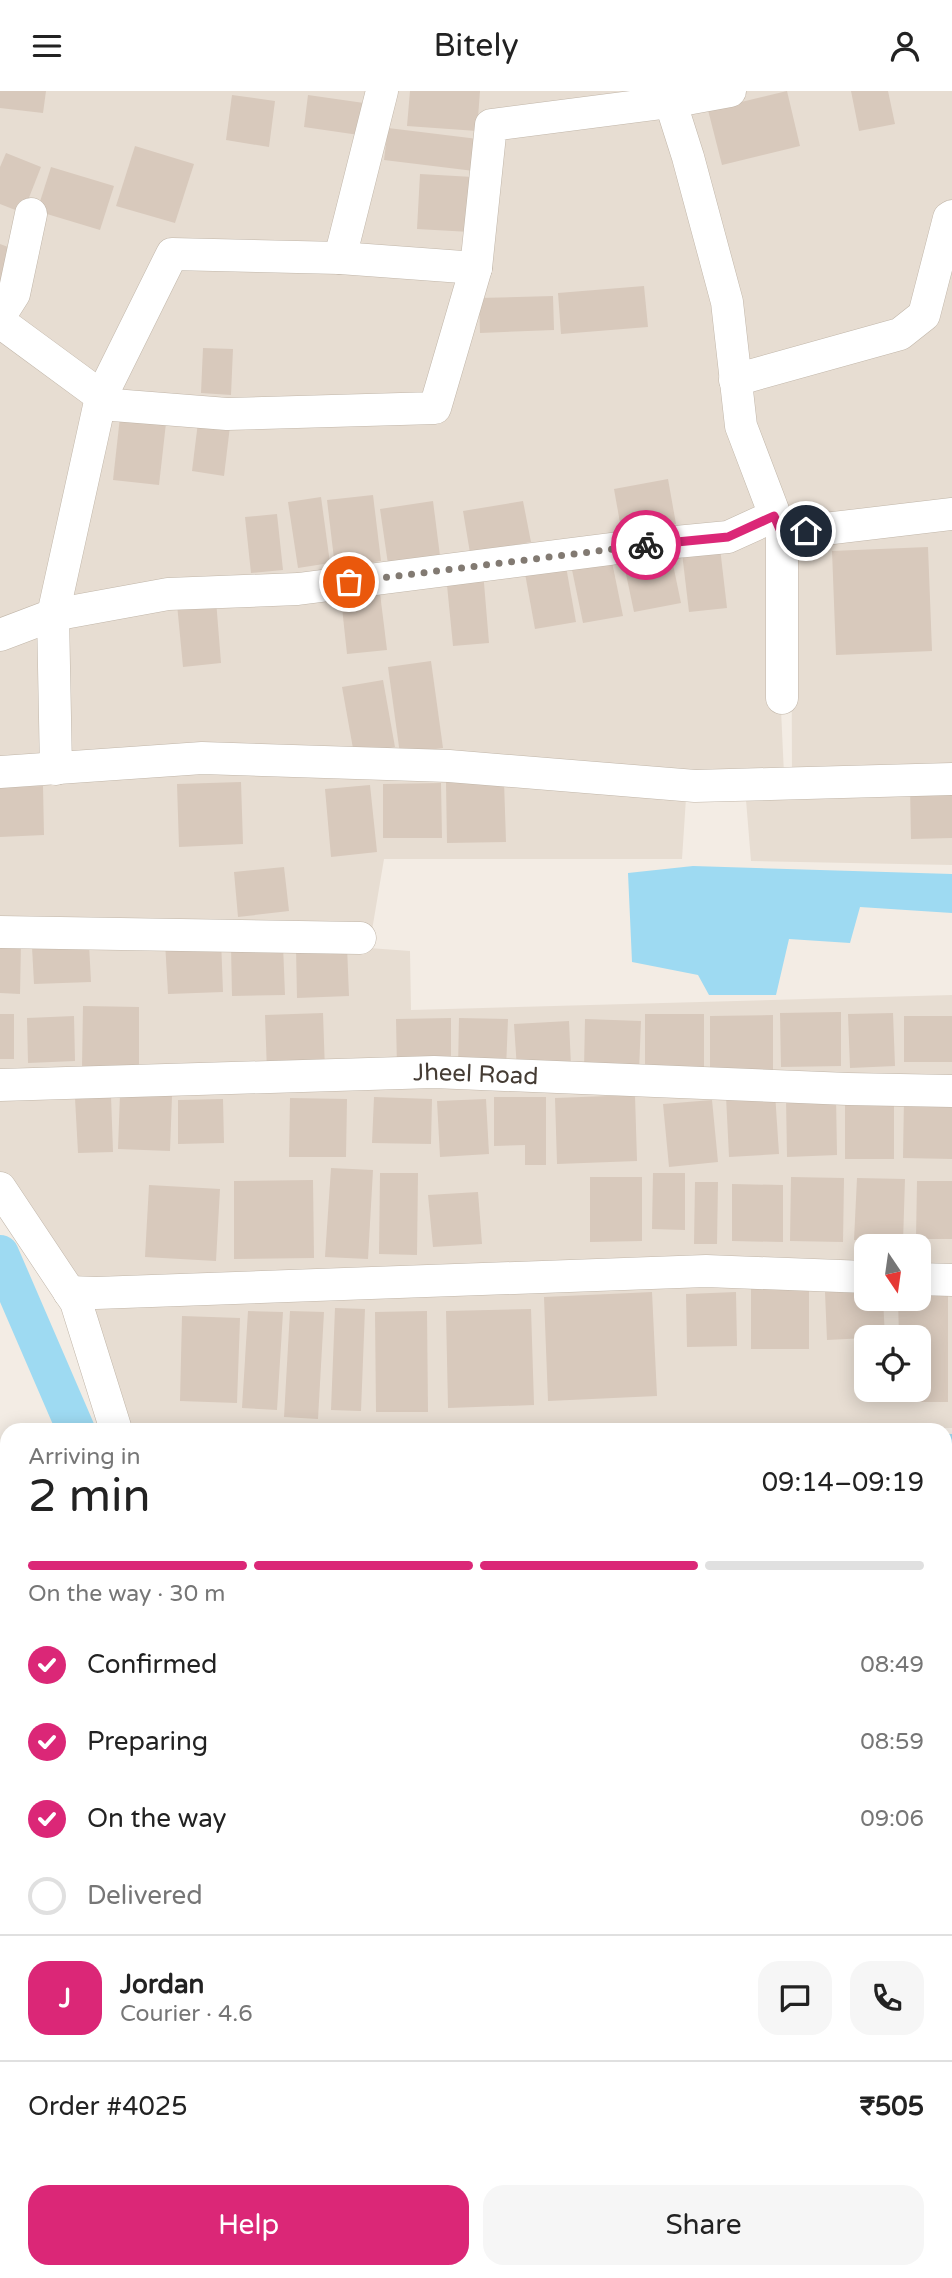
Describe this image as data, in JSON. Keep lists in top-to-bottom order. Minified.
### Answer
{"streets":{"street":["Jheel Road"]},"north":"bottom","page":{"header":"Bitely","heading":["2 min","Arriving in","09:14–09:19"],"panel":["Jordan","Courier · 4.6","Order #4025","₹505"],"bar":"On the way · 30 m","list":[["Confirmed","08:49"],["Preparing","08:59"],["On the way","09:06"],"Delivered"],"round":"J","buttons":["Help","Share"]}}
